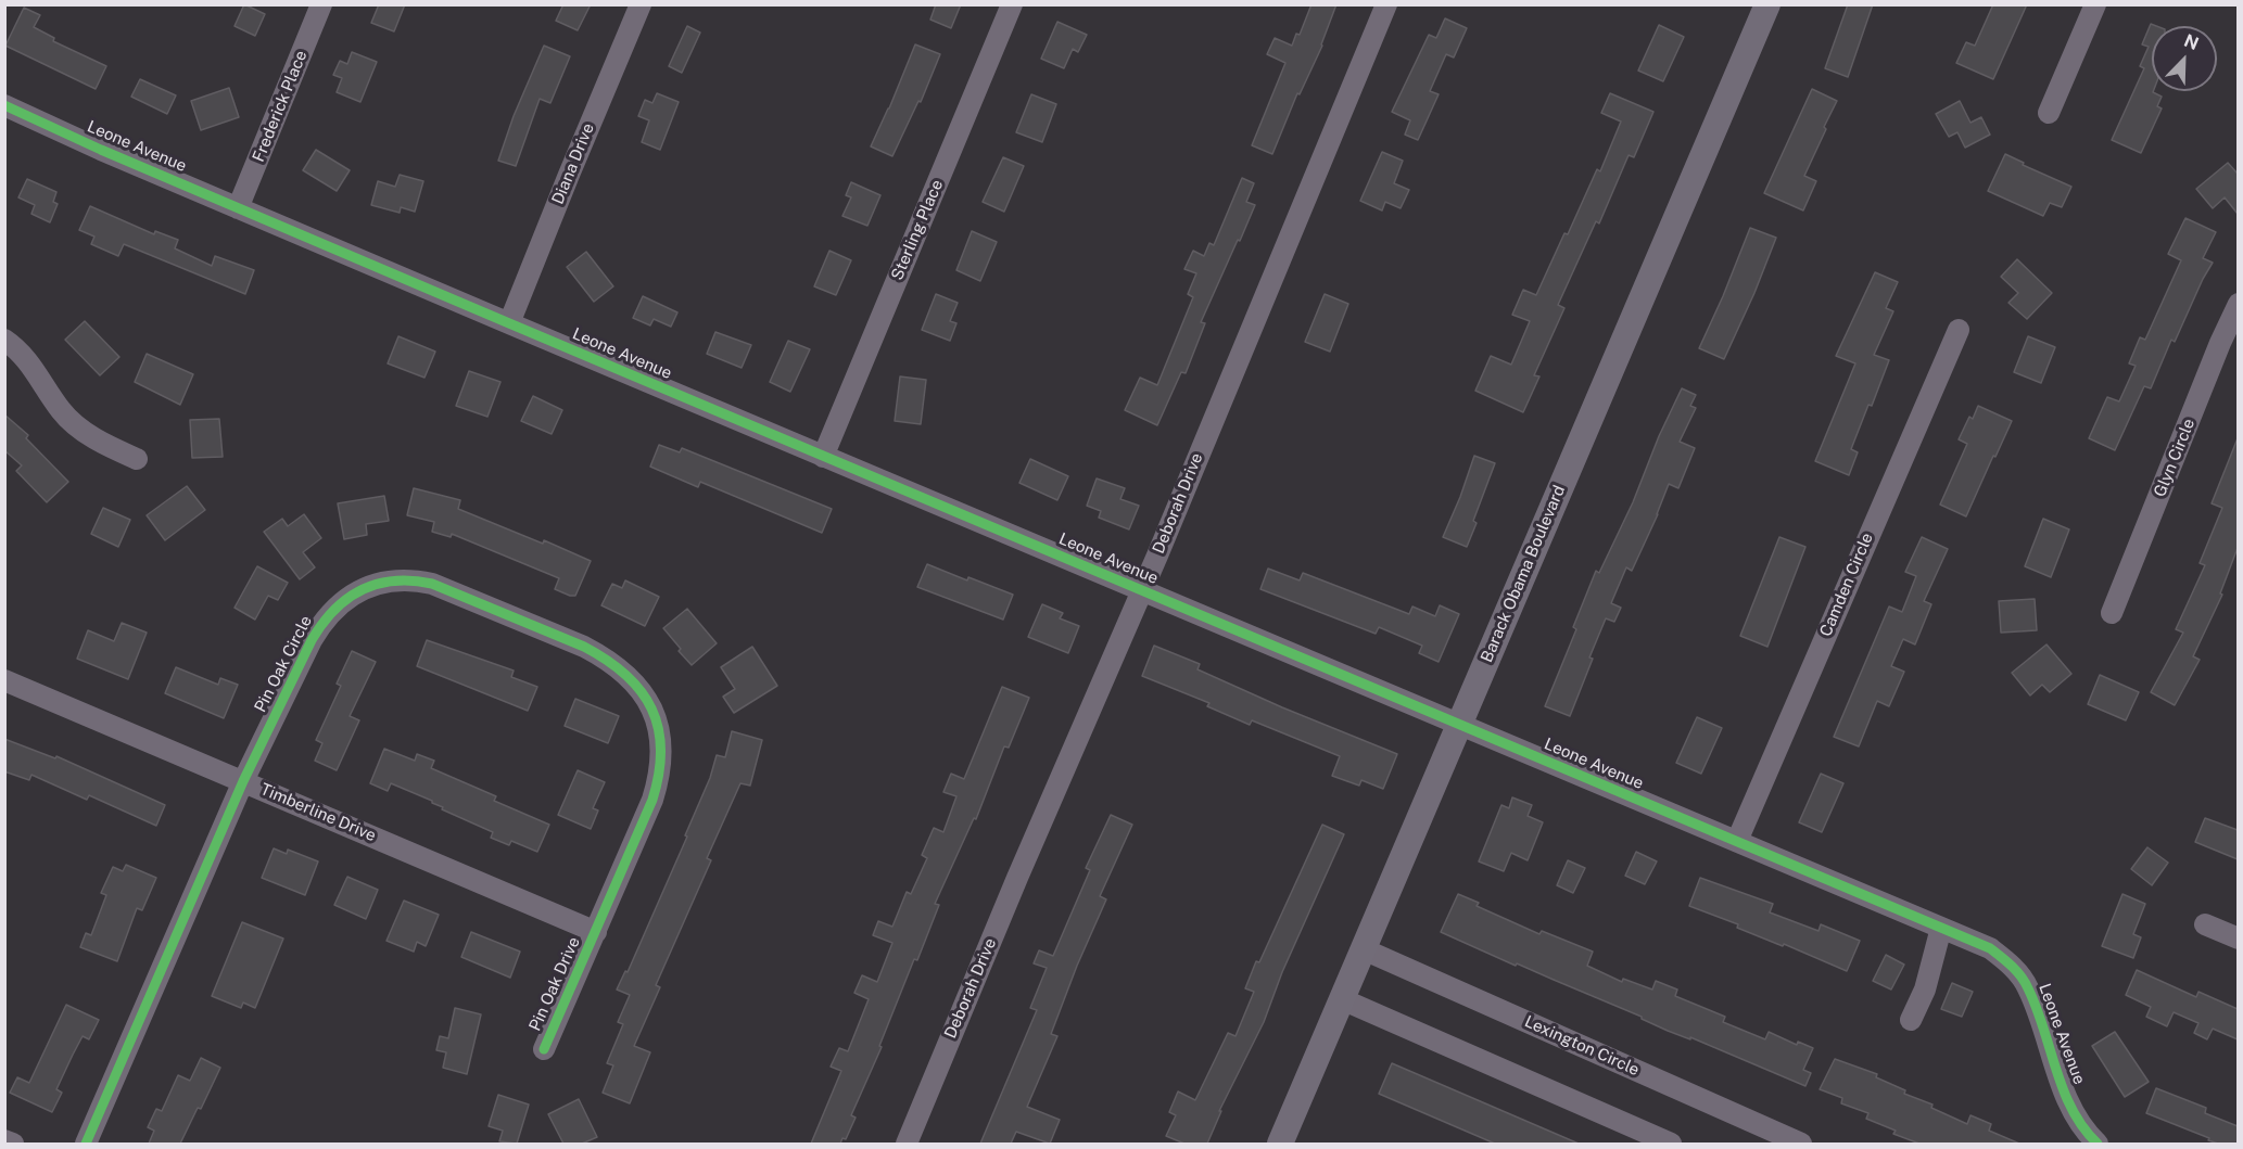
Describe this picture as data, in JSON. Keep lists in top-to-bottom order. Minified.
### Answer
{"streets":{"main road":["Barack Obama Boulevard"],"street":["Frederick Place","Leone Avenue","Diana Drive","Sterling Place","Glyn Circle","Deborah Drive","Camden Circle","Pin Oak Circle","Timberline Drive","Pin Oak Drive","Lexington Circle"]},"crossings":[["Frederick Place","Leone Avenue"],["Leone Avenue","Diana Drive"],["Leone Avenue","Sterling Place"],["Leone Avenue","Deborah Drive"],["Leone Avenue","Barack Obama Boulevard"],["Leone Avenue","Camden Circle"],["Barack Obama Boulevard","Lexington Circle"],["Pin Oak Circle","Timberline Drive"],["Pin Oak Circle","Pin Oak Drive"],["Timberline Drive","Pin Oak Drive"]],"north":"top right"}
